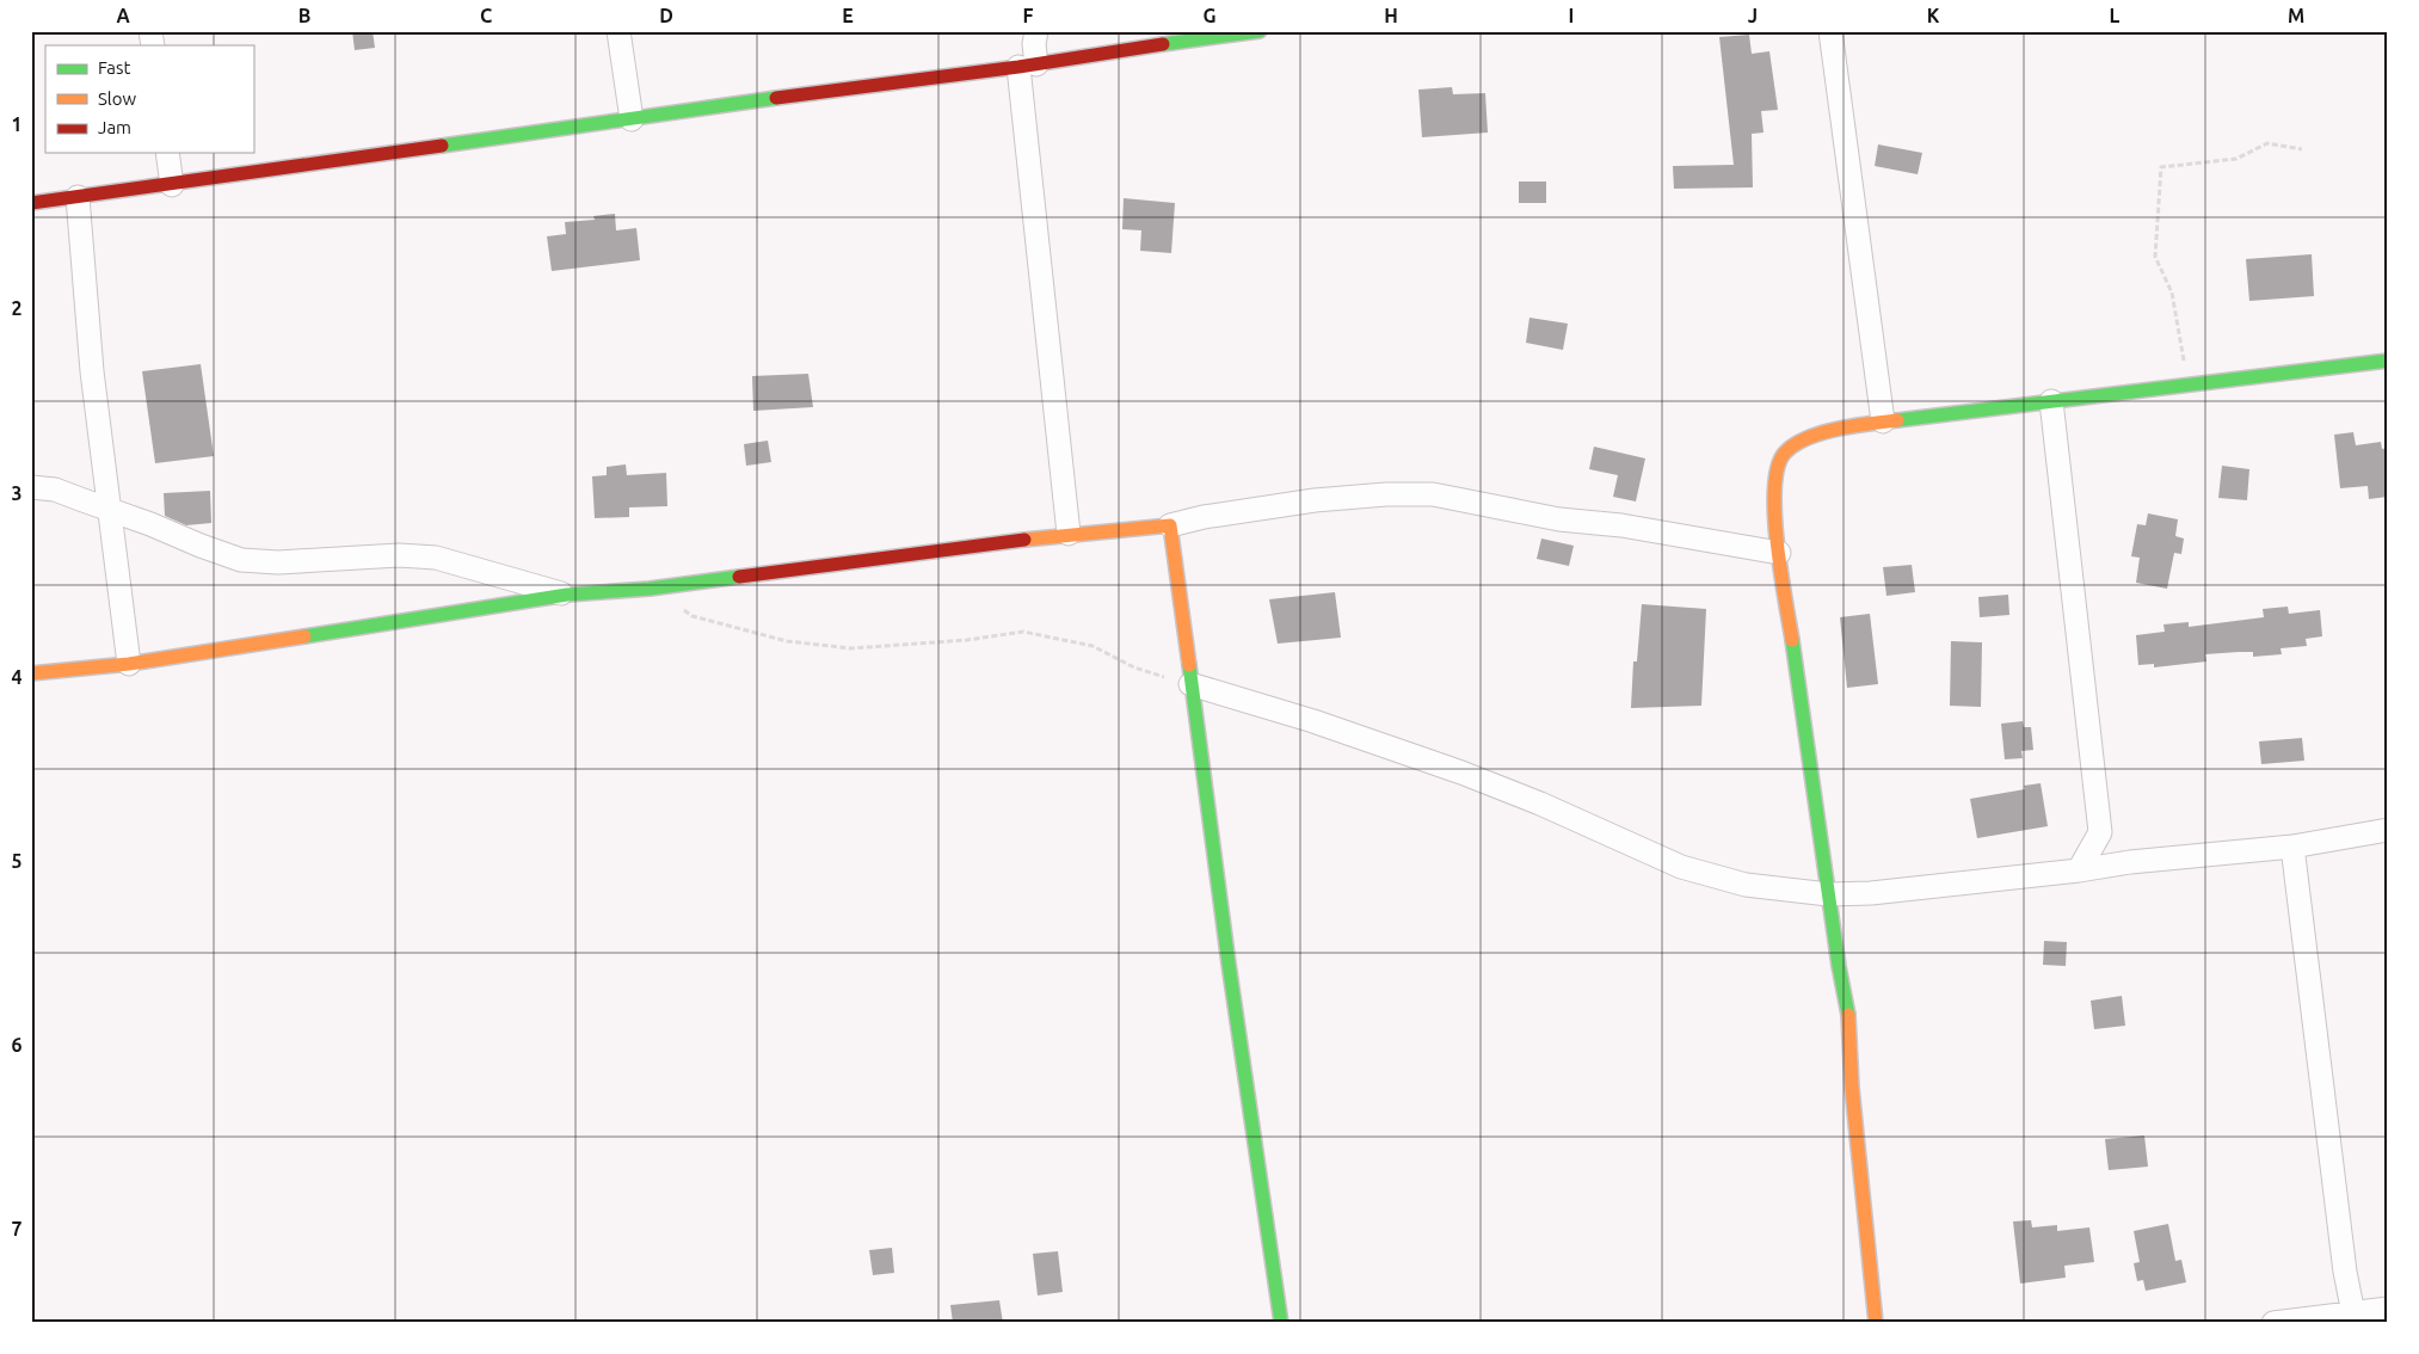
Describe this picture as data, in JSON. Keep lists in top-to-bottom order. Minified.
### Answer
{"legend":["Fast","Slow","Jam"],"grid":{"columns":["A","B","C","D","E","F","G","H","I","J","K","L","M"],"rows":["1","2","3","4","5","6","7"]}}
